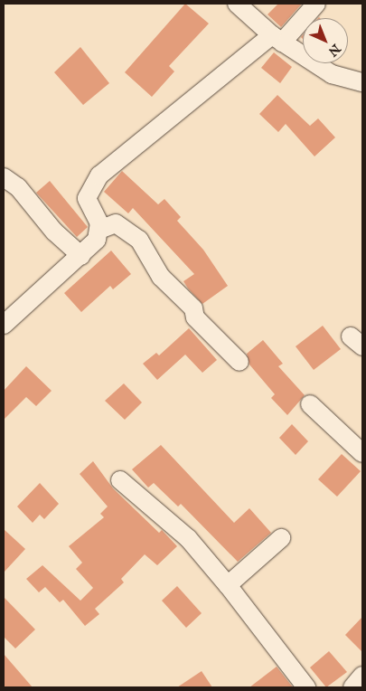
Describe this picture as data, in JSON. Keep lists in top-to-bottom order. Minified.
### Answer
{"north":"bottom right"}
